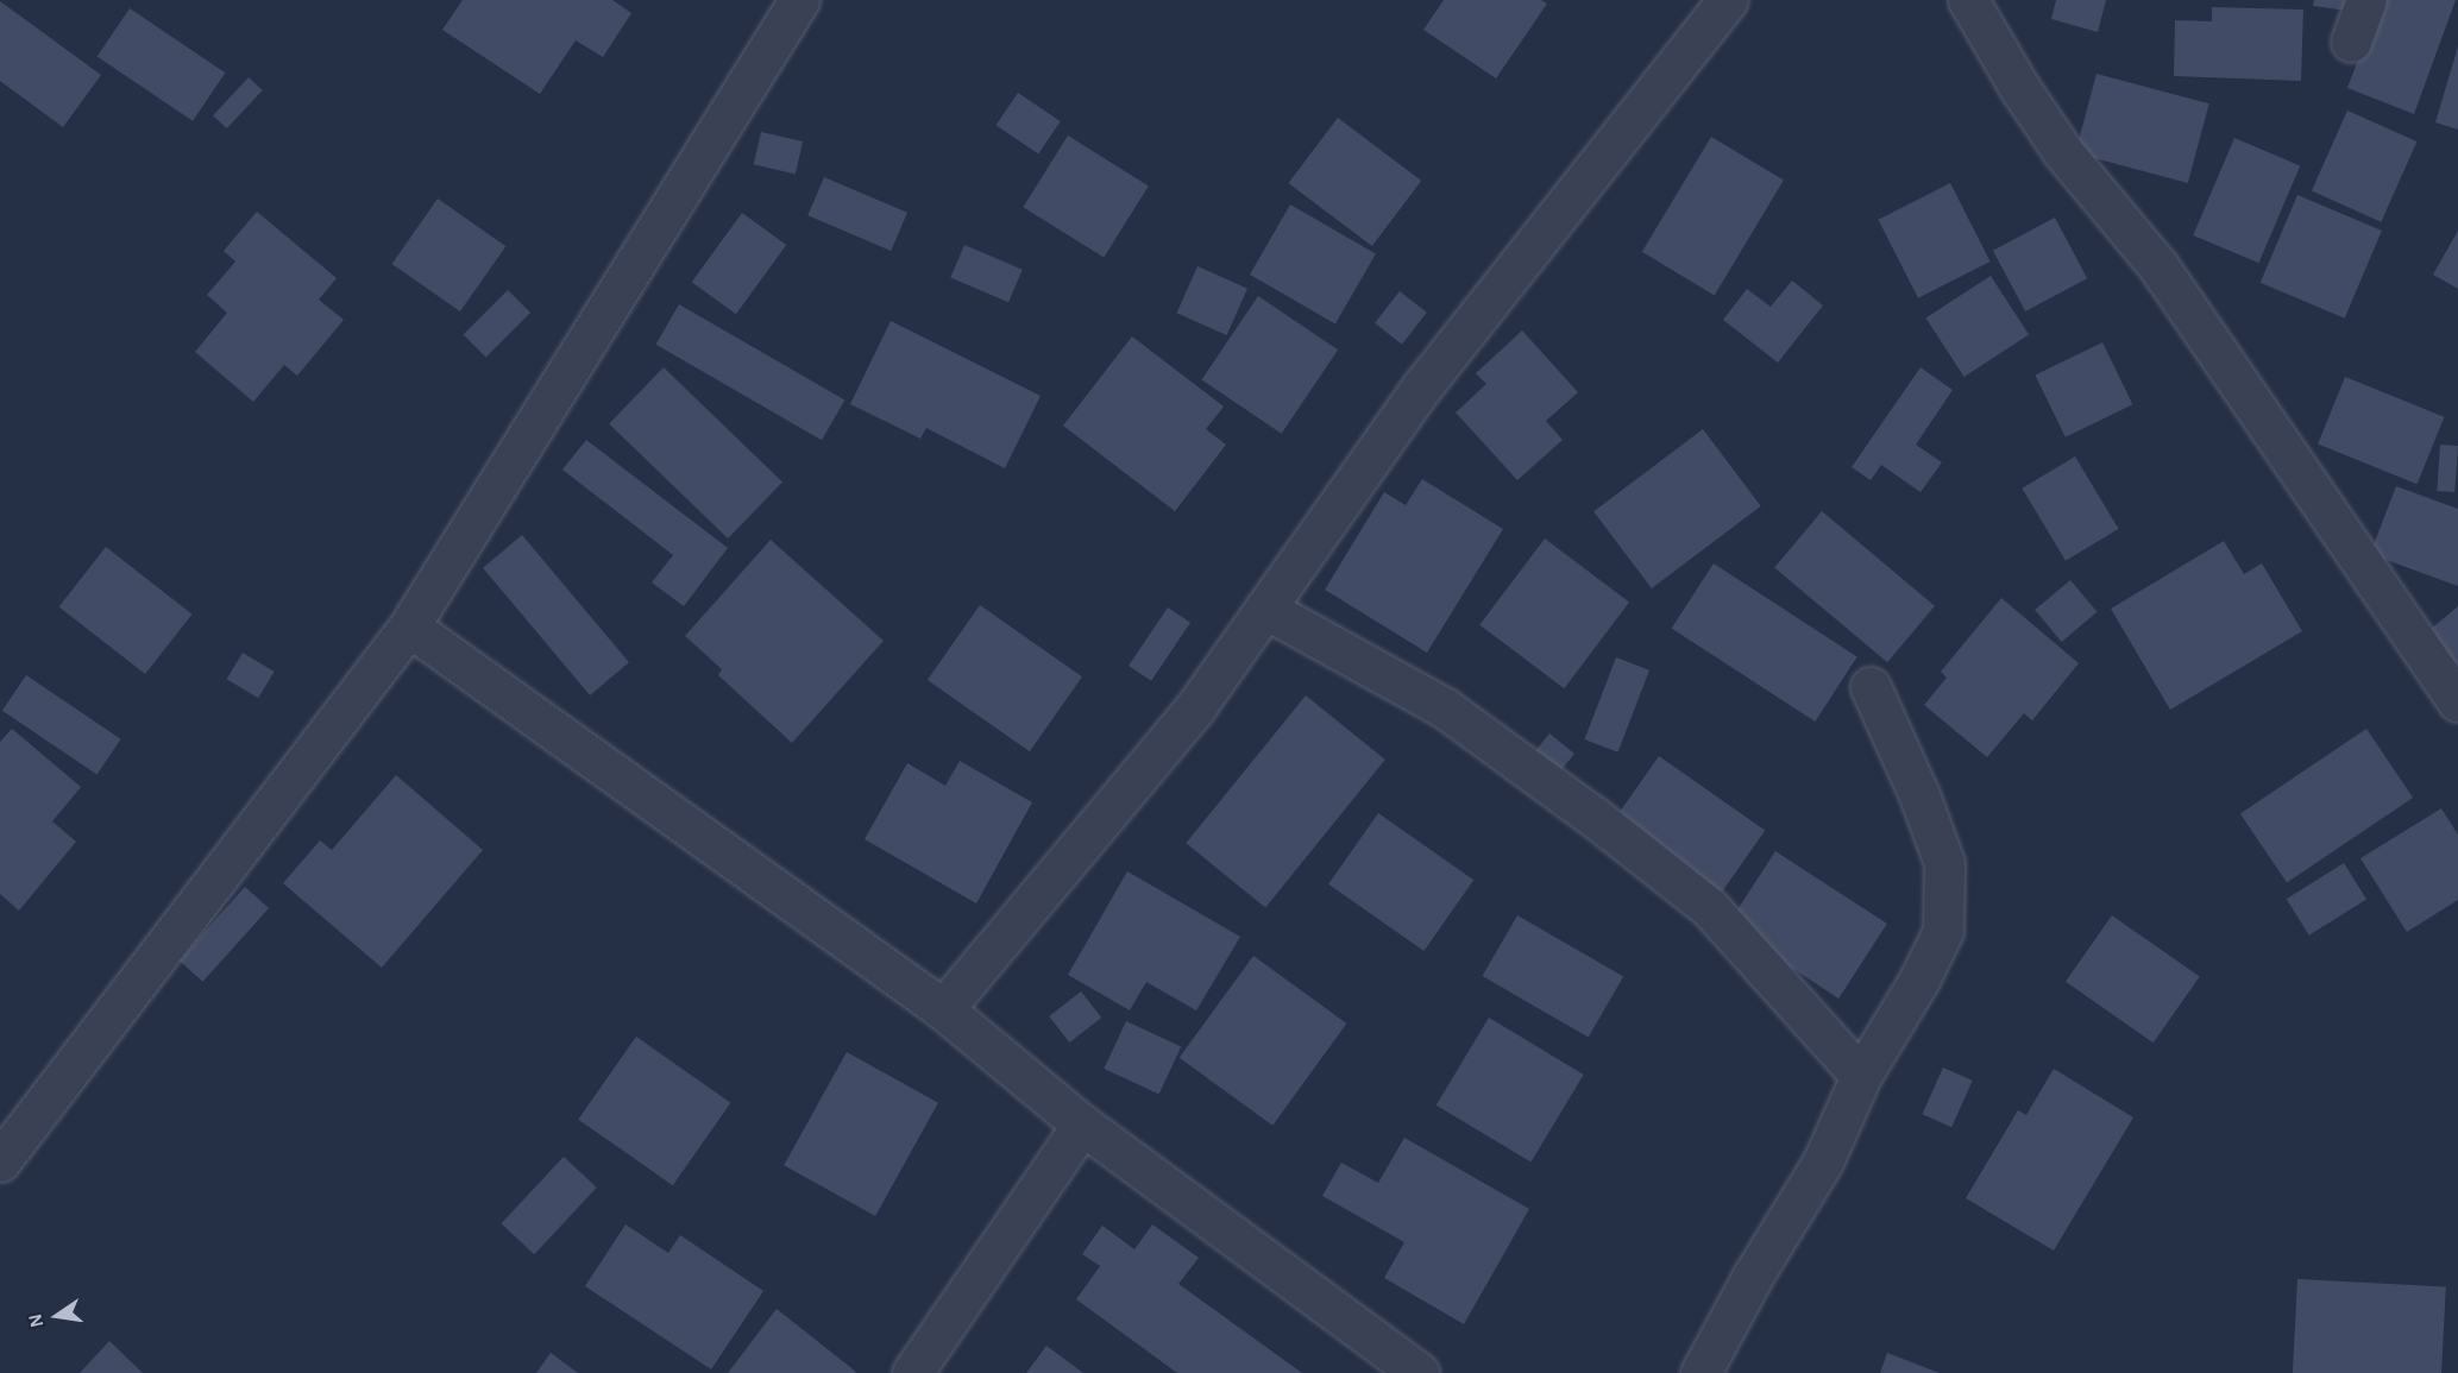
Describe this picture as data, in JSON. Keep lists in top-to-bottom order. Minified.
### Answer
{"north":"left"}
